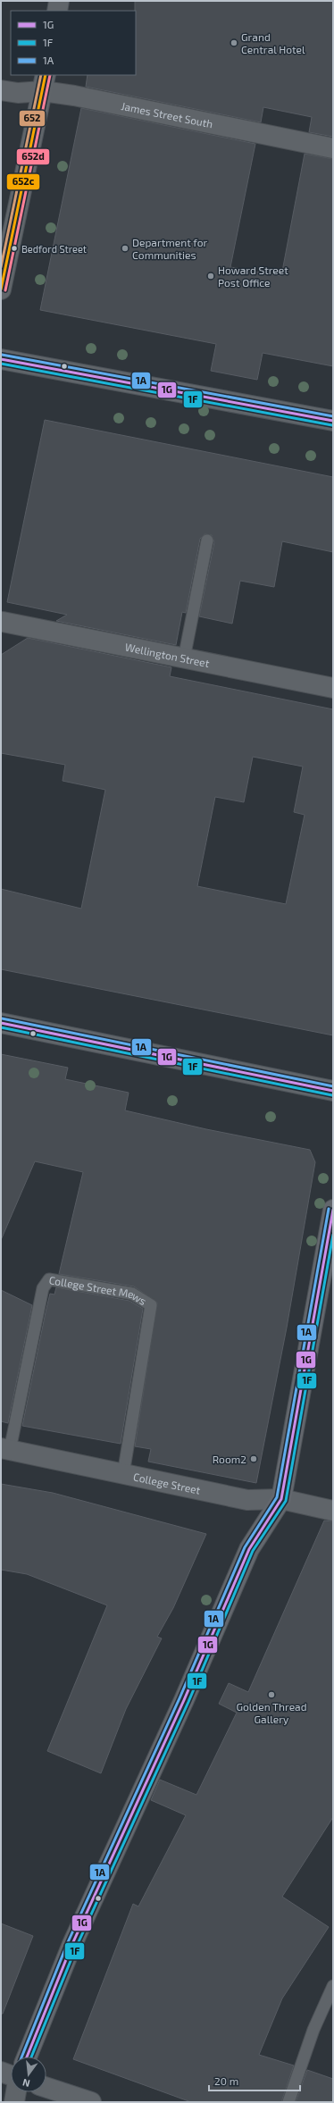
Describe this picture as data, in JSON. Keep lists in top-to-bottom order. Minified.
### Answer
{"streets":{"street":["James Street South","Wellington Street","College Street"],"lane":["College Street Mews"]},"crossings":[["College Street Mews","College Street"]],"places":["Grand Central Hotel","Bedford Street","Department for Communities","Howard Street Post Office","Room2","Golden Thread Gallery"],"lines":["transit line 652c","transit line 652d","transit line 652","transit line 1A","transit line 1G","transit line 1F"],"legend":["1G","1F","1A"],"scale_bar":"20 m","north":"bottom"}
